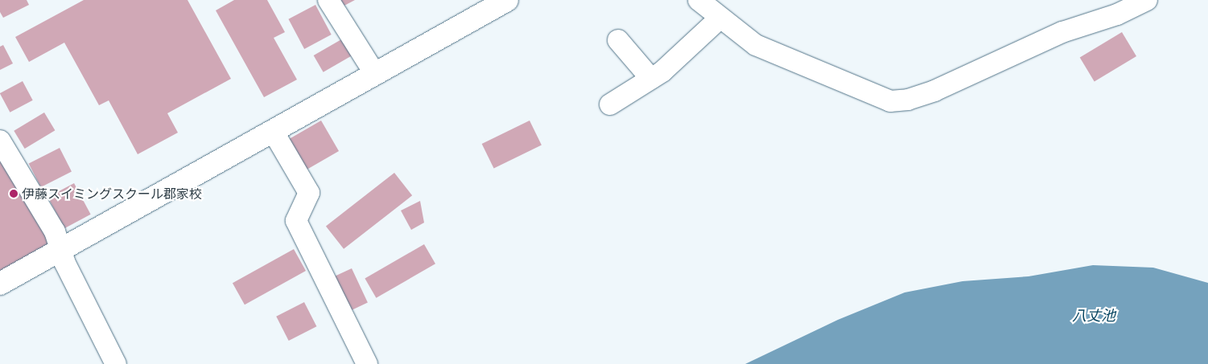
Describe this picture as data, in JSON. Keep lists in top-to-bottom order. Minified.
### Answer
{"water":["八丈池"],"places":["伊藤スイミングスクール郡家校"]}
